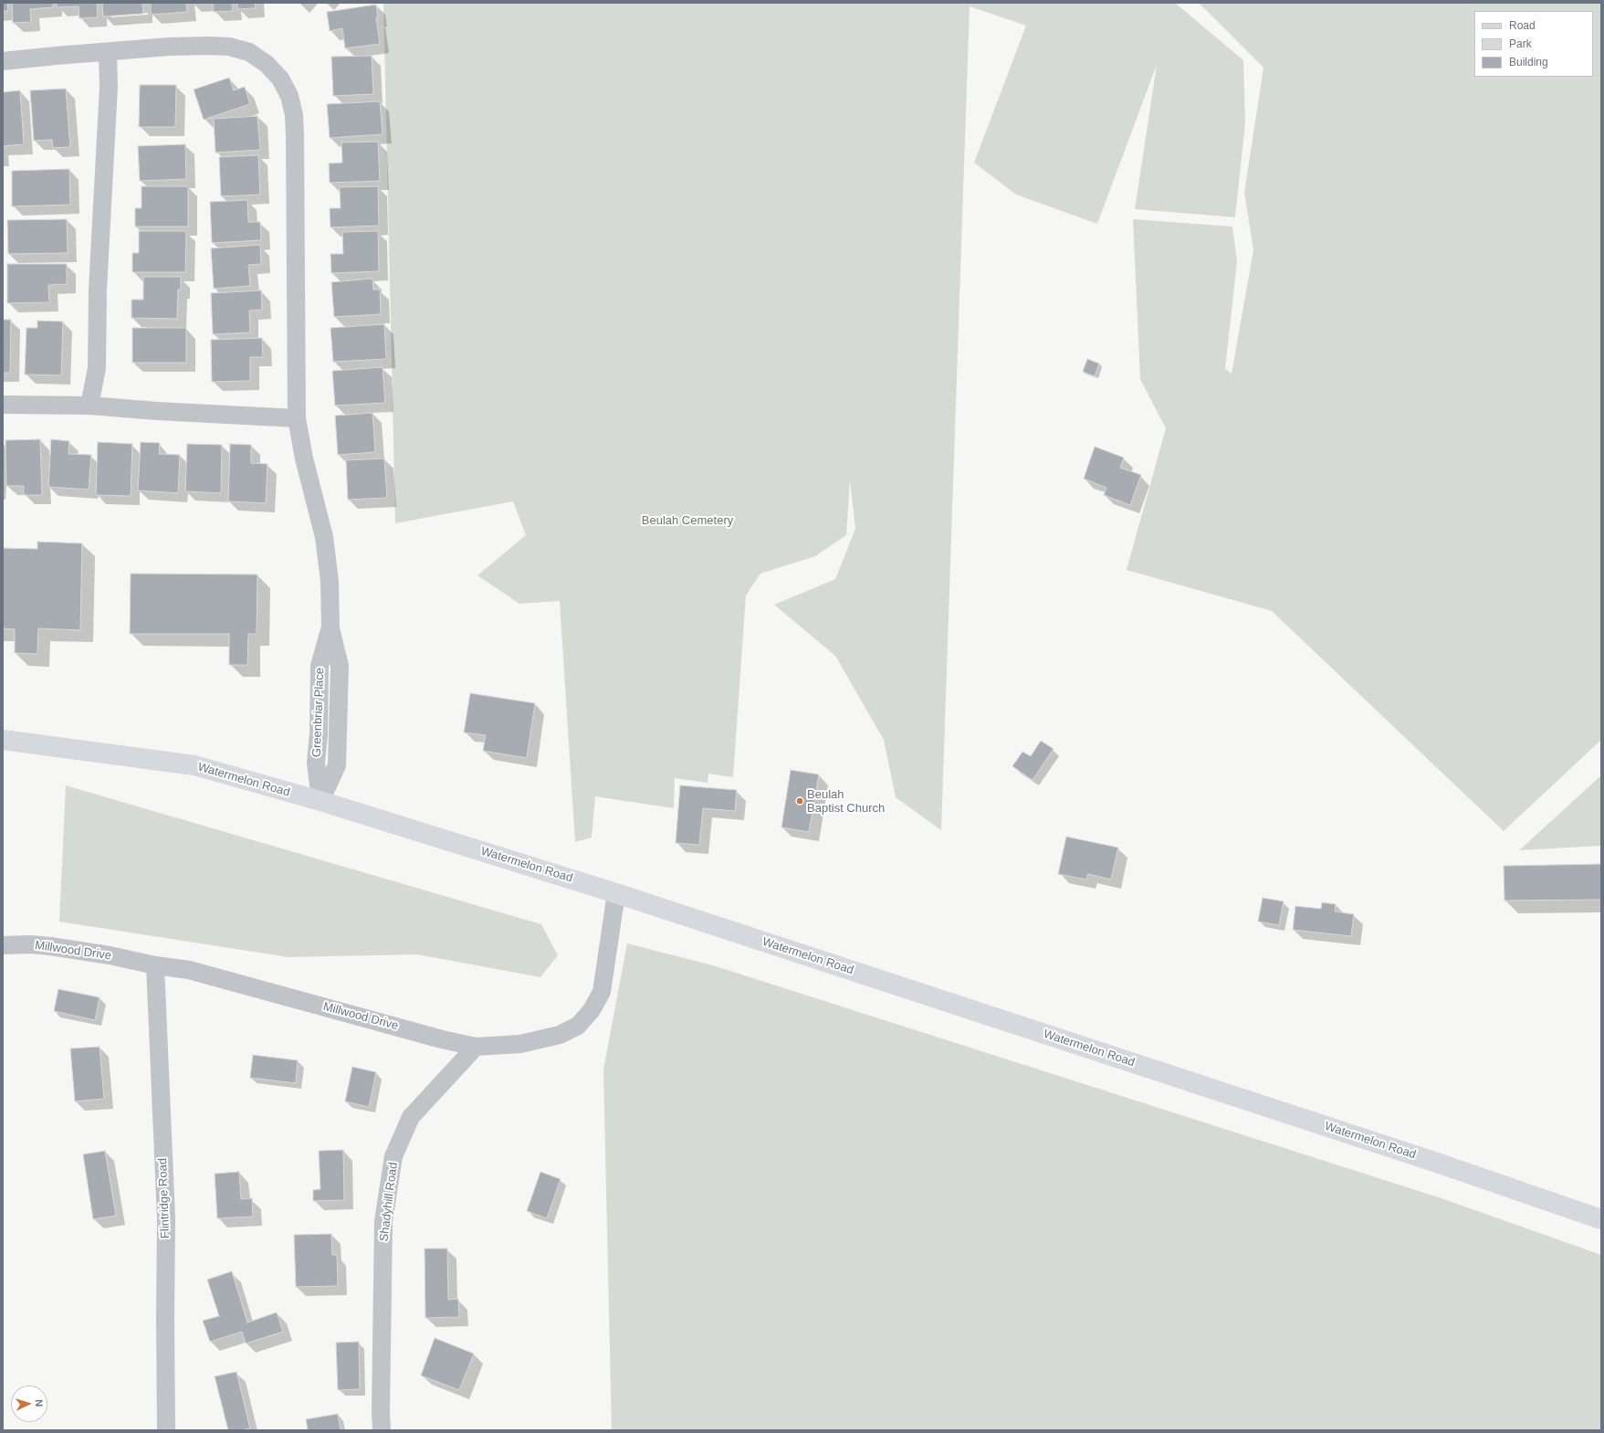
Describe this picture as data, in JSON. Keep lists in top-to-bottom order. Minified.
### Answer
{"streets":{"main road":["Watermelon Road"],"street":["Greenbriar Place","Millwood Drive","Flintridge Road","Shadyhill Road"]},"crossings":[["Greenbriar Place","Watermelon Road"],["Watermelon Road","Millwood Drive"],["Millwood Drive","Flintridge Road"],["Millwood Drive","Shadyhill Road"]],"parks":["Beulah Cemetery"],"places":["Beulah Baptist Church"],"legend":["Road","Park","Building"],"north":"right"}
